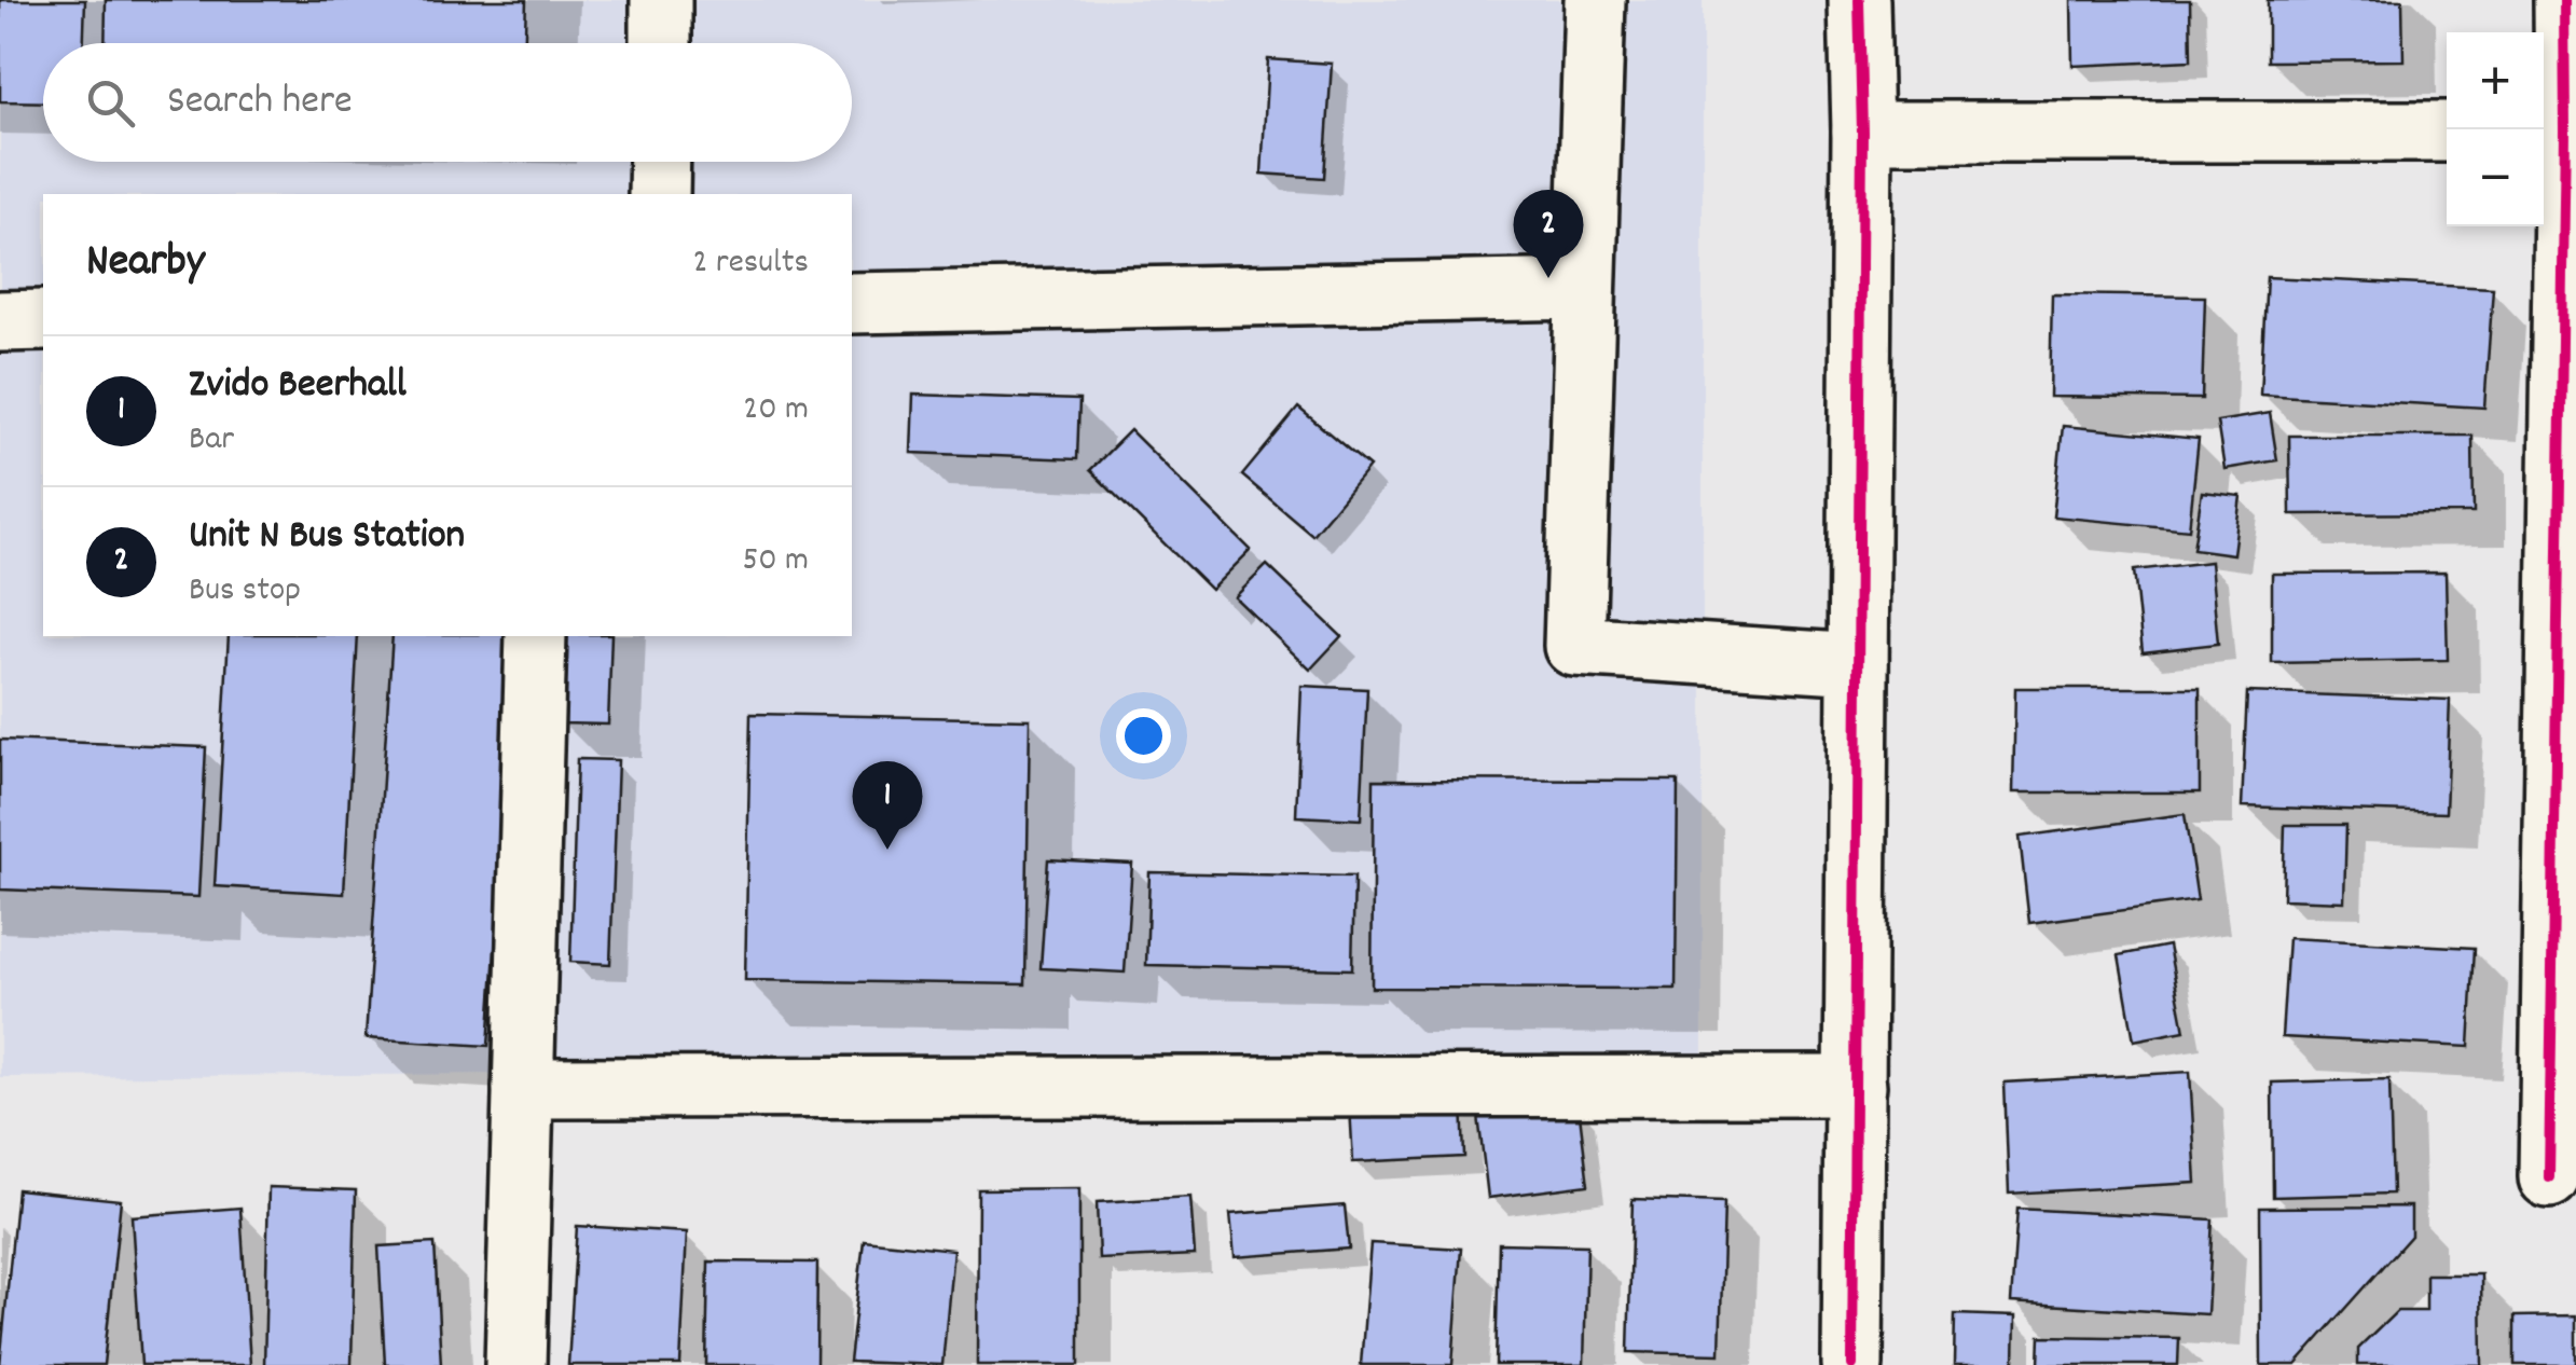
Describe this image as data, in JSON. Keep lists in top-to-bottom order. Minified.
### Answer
{"page":{"map_buttons":["+","−"],"search":"Search here","pins":["2","1"],"heading":["Nearby","2 results"],"list":[{"mark":"1","name":"Zvido Beerhall","note":"Bar","value":"20 m"},{"mark":"2","name":"Unit N Bus Station","note":"Bus stop","value":"50 m"}]}}
